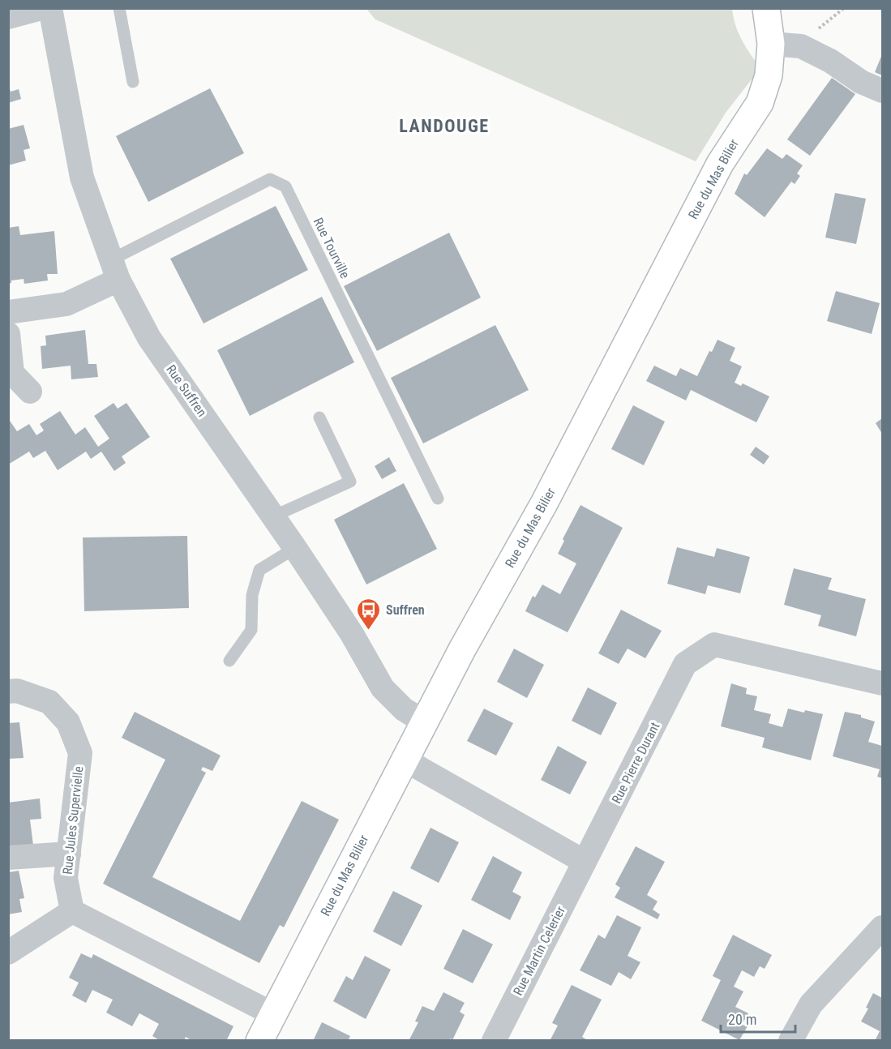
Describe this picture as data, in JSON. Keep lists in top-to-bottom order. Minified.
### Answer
{"streets":{"street":["Rue du Mas Bilier","Rue Suffren","Rue Pierre Durant","Rue Jules Supervielle","Rue Martin Celerier"],"lane":["Rue Tourville"]},"crossings":[["Rue du Mas Bilier","Rue Suffren"],["Rue Tourville","Rue Suffren"],["Rue Pierre Durant","Rue Martin Celerier"]],"districts":["LANDOUGE"],"places":{"bus stop":["Suffren"]},"scale_bar":"20 m"}
